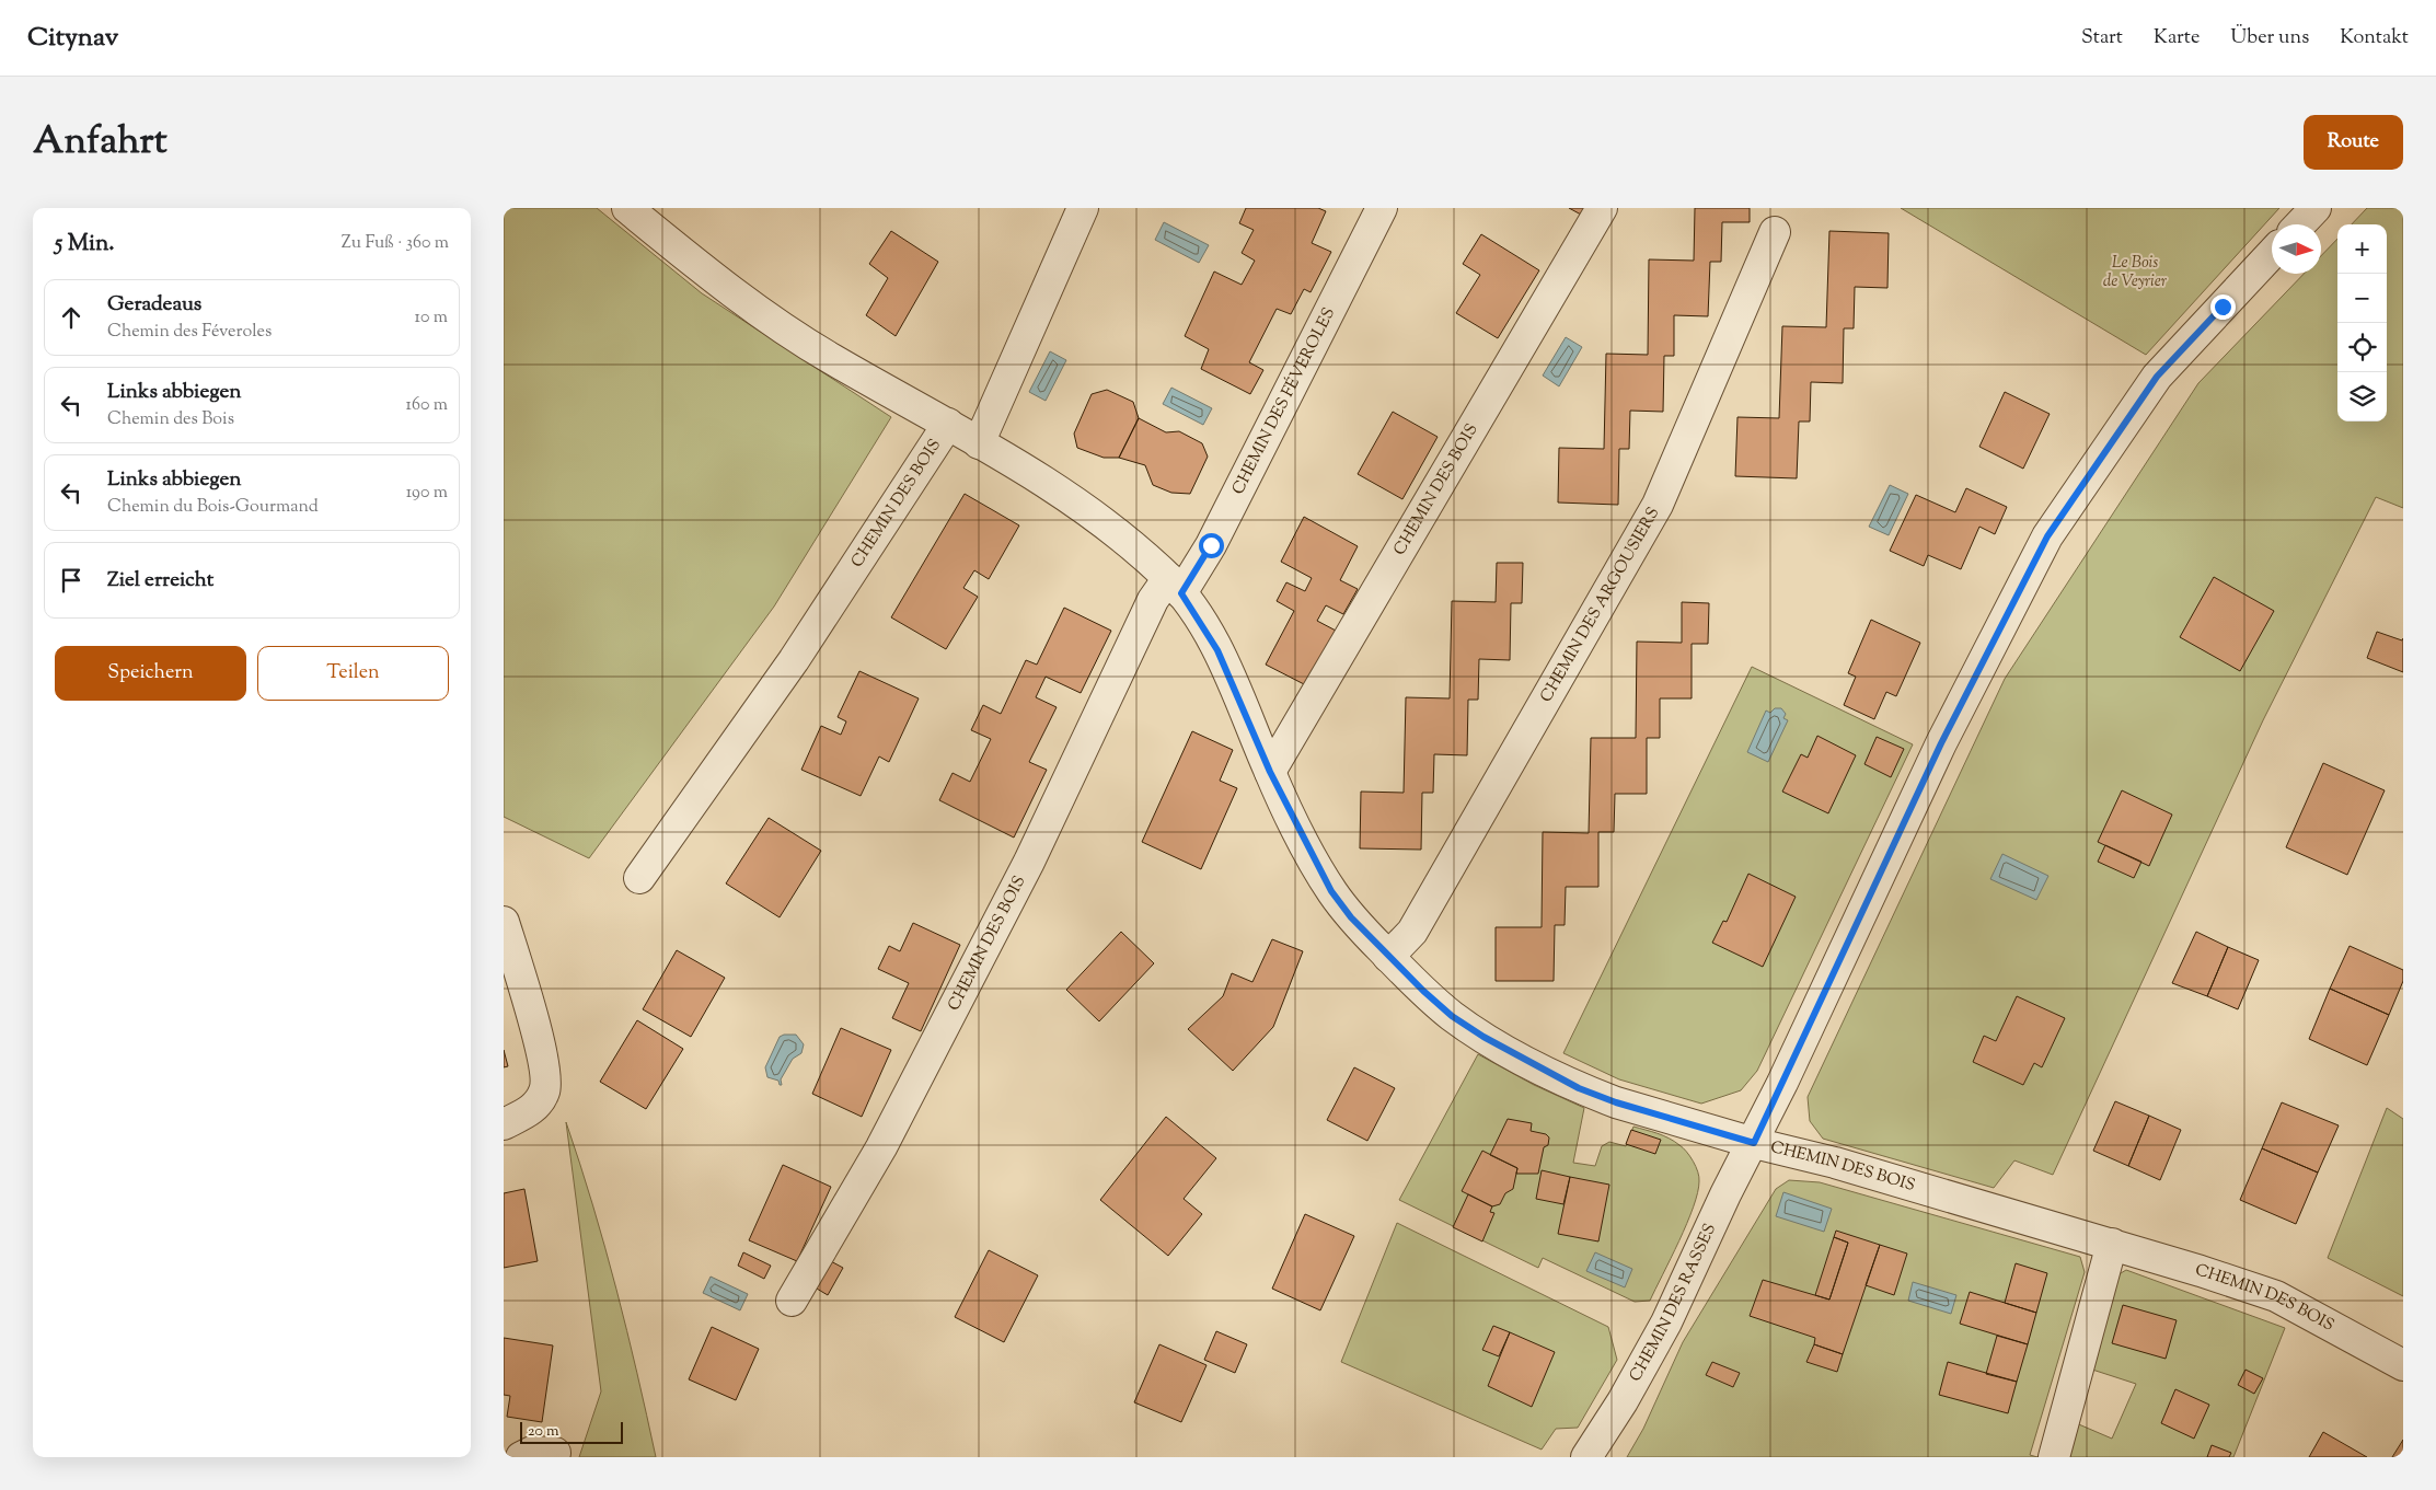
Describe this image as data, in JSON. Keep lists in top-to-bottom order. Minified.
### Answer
{"streets":{"street":["CHEMIN DES FÉVEROLES","CHEMIN DES BOIS","CHEMIN DES ARGOUSIERS","CHEMIN DES RASSES"]},"crossings":[["CHEMIN DES FÉVEROLES","CHEMIN DES BOIS"],["CHEMIN DES BOIS","CHEMIN DES ARGOUSIERS"],["CHEMIN DES BOIS","CHEMIN DES RASSES"]],"parks":["Le Bois de Veyrier"],"scale_bar":"20 m","north":"right","page":{"header":"Citynav","nav":["Start","Karte","Über uns","Kontakt"],"title":"Anfahrt","buttons":["Route",["Speichern","Teilen"]],"heading":["5 Min.","Zu Fuß · 360 m"],"map_buttons":["+","−"],"list":[["Geradeaus","Chemin des Féveroles","10 m"],["Links abbiegen","Chemin des Bois","160 m"],["Links abbiegen","Chemin du Bois-Gourmand","190 m"],"Ziel erreicht"],"scale":"20 m"}}
